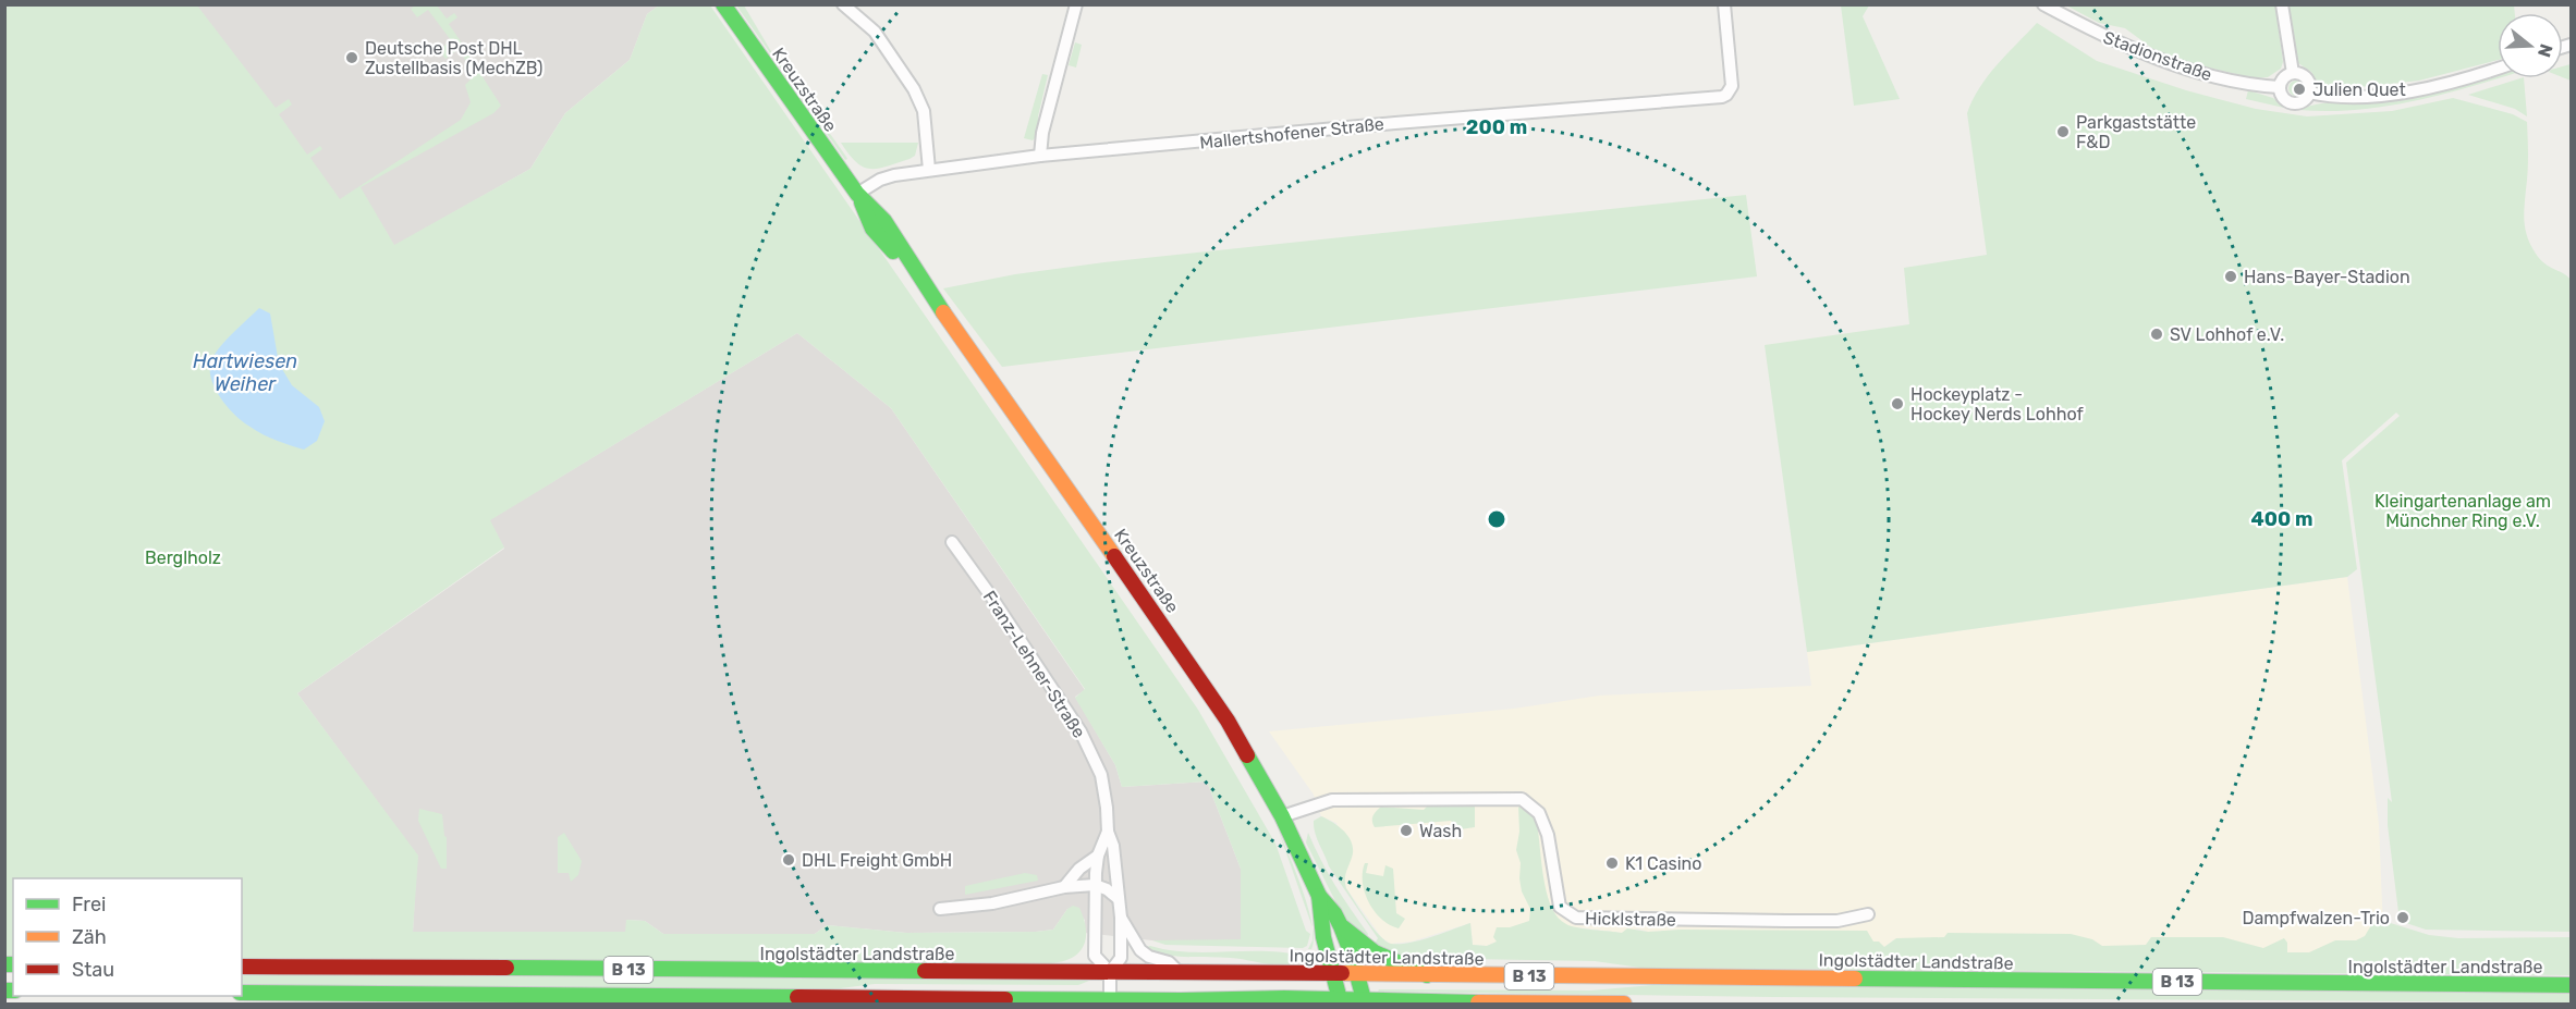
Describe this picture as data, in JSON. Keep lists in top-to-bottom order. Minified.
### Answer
{"streets":{"main road":["Kreuzstraße","Ingolstädter Landstraße","B 13"],"street":["Stadionstraße","Mallertshofener Straße","Franz-Lehner-Straße","Hicklstraße"]},"crossings":[["Kreuzstraße","Mallertshofener Straße"],["Kreuzstraße","Hicklstraße"],["Kreuzstraße","Ingolstädter Landstraße"],["Kreuzstraße","B 13"],["Franz-Lehner-Straße","Ingolstädter Landstraße"],["Franz-Lehner-Straße","B 13"]],"water":["Hartwiesen Weiher"],"parks":["Kleingartenanlage am Münchner Ring e.V.","Berglholz"],"places":["Deutsche Post DHL Zustellbasis (MechZB)","Julien Quet","Parkgaststätte F&D","Hans-Bayer-Stadion","SV Lohhof e.V.","Hockeyplatz - Hockey Nerds Lohhof","Wash","DHL Freight GmbH","K1 Casino","Dampfwalzen-Trio"],"legend":["Frei","Zäh","Stau"],"north":"right","rings":["200 m","400 m"]}
